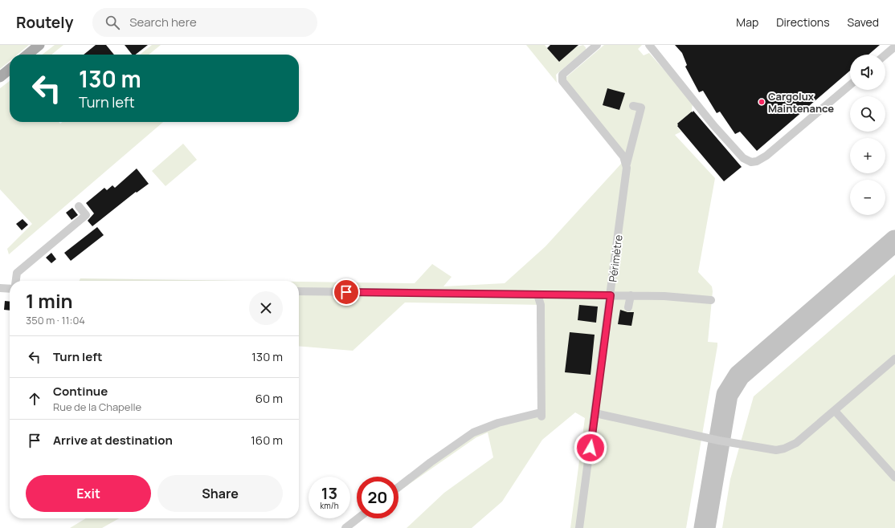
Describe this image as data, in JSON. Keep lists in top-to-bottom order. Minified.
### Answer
{"streets":{"street":["Périmètre"]},"places":["Cargolux Maintenance"],"page":{"header":"Routely","search":"Search here","nav":["Map","Directions","Saved"],"map_buttons":["+","−"],"turn":["130 m","Turn left"],"heading":["1 min","350 m · 11:04"],"list":[{"name":"Turn left","value":"130 m"},{"name":"Continue","note":"Rue de la Chapelle","value":"60 m"},{"name":"Arrive at destination","value":"160 m"}],"buttons":["Exit","Share"],"speed":"13 km/h","limit":"20"}}
